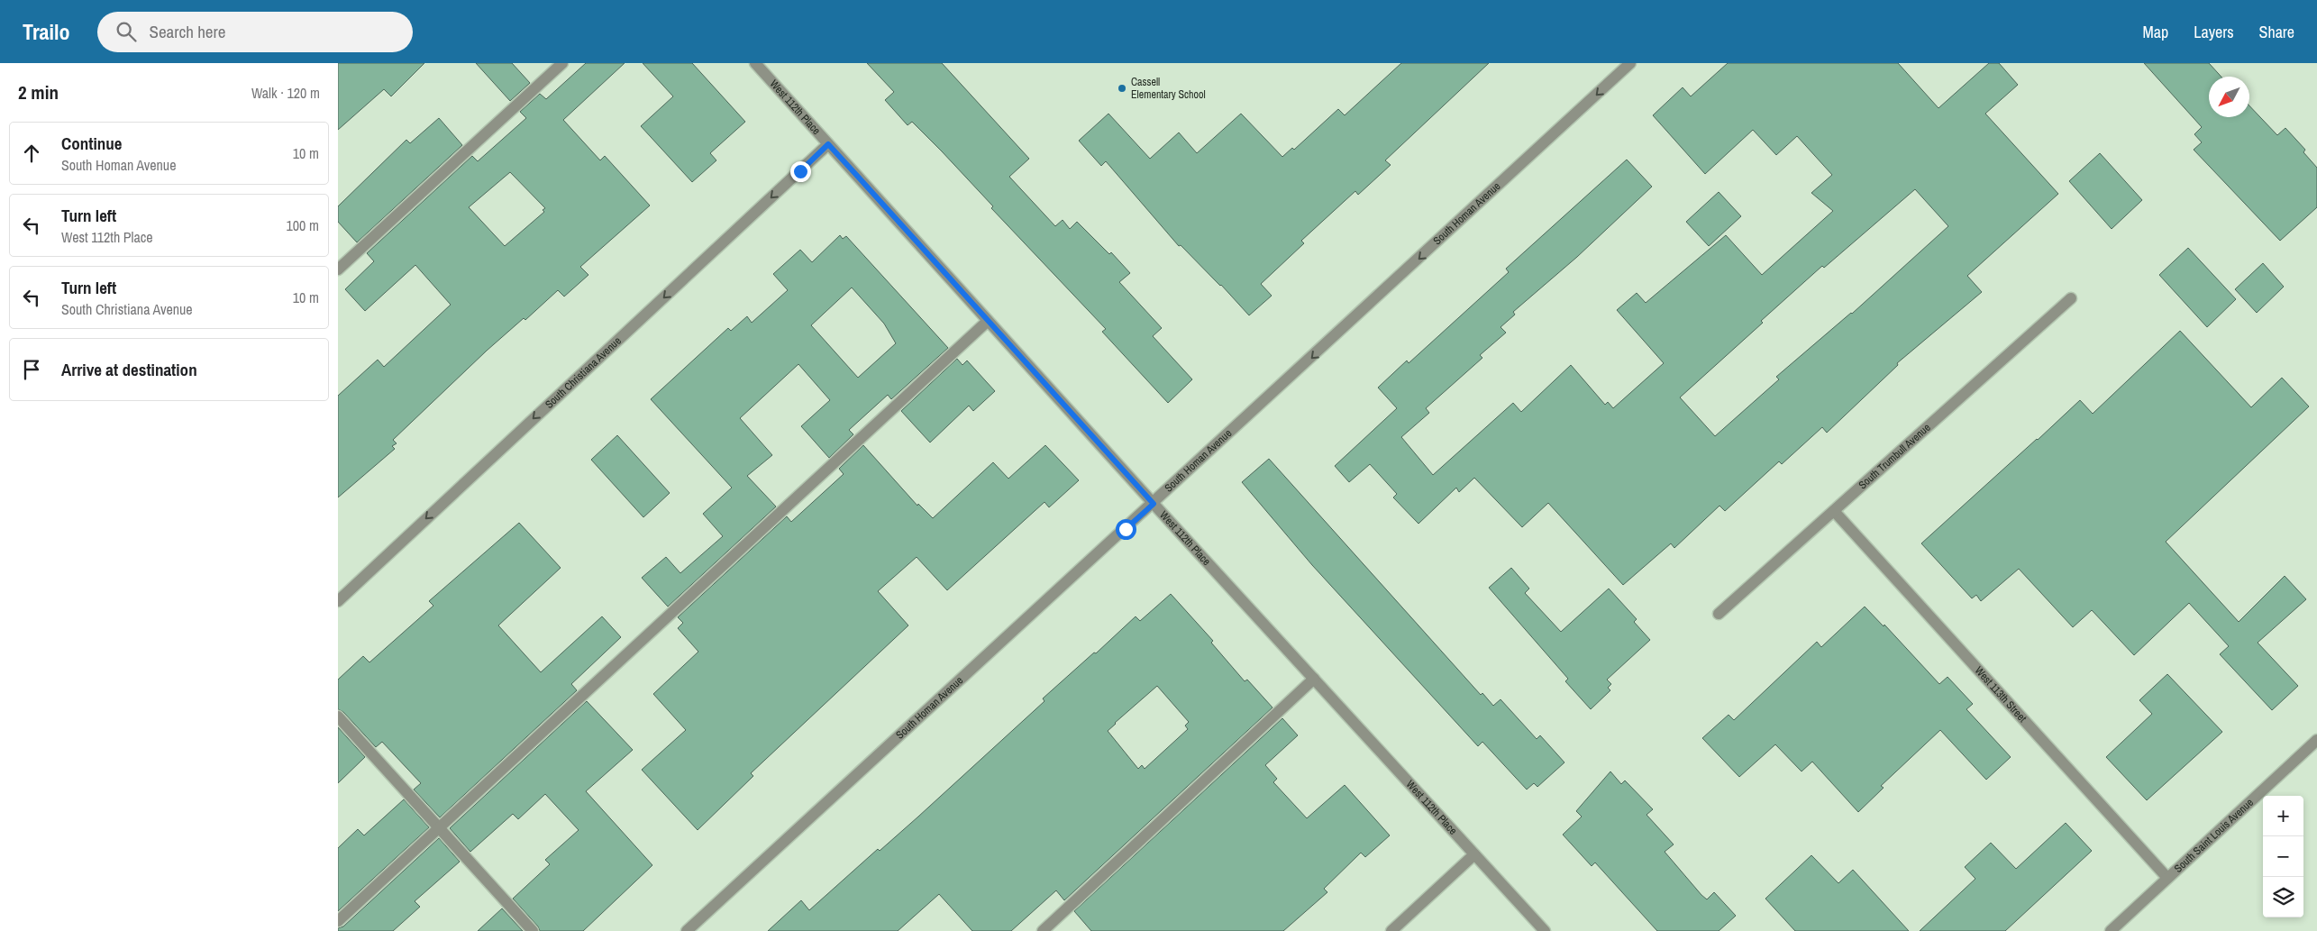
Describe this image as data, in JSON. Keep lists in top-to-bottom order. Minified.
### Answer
{"streets":{"street":["West 112th Place","South Homan Avenue","South Christiana Avenue","South Trumbull Avenue","West 113th Street","South Saint Louis Avenue"]},"crossings":[["West 112th Place","South Homan Avenue"],["West 112th Place","South Christiana Avenue"],["South Trumbull Avenue","West 113th Street"],["West 113th Street","South Saint Louis Avenue"]],"one_way":["South Homan Avenue","South Christiana Avenue"],"places":["Cassell Elementary School"],"north":"bottom left","page":{"header":"Trailo","search":"Search here","nav":["Map","Layers","Share"],"heading":["2 min","Walk · 120 m"],"list":[["Continue","South Homan Avenue","10 m"],["Turn left","West 112th Place","100 m"],["Turn left","South Christiana Avenue","10 m"],"Arrive at destination"],"map_buttons":["+","−"]}}
